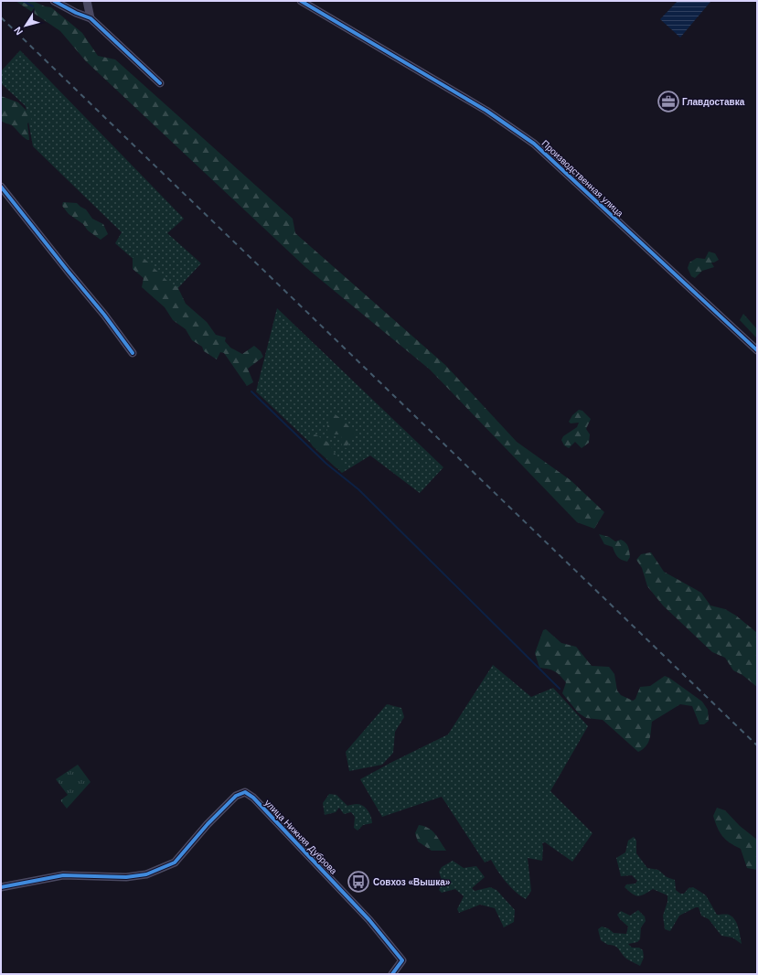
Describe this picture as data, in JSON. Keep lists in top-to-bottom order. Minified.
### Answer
{"streets":{"street":["Производственная улица","улица Нижняя Дуброва"]},"places":{"office":["Главдоставка"],"bus stop":["Совхоз «Вышка»"]},"north":"bottom left"}
